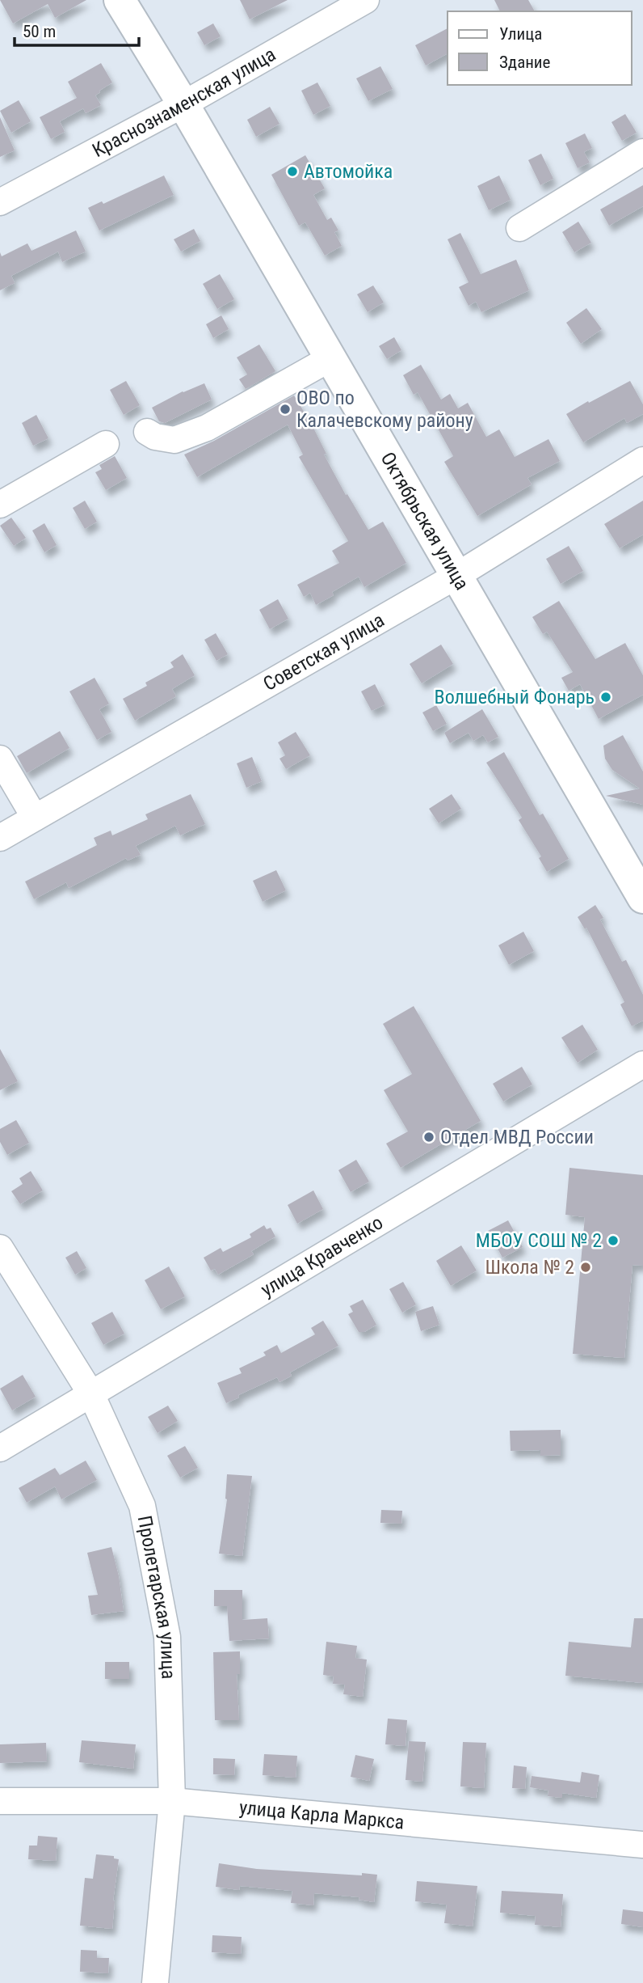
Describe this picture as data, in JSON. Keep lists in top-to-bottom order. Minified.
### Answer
{"streets":{"main road":["Октябрьская улица"],"street":["Краснознаменская улица","Советская улица","улица Кравченко","Пролетарская улица","улица Карла Маркса"]},"crossings":[["Краснознаменская улица","Октябрьская улица"],["Октябрьская улица","Советская улица"],["улица Кравченко","Пролетарская улица"],["Пролетарская улица","улица Карла Маркса"]],"places":["Автомойка","ОВО по Калачевскому району","Волшебный Фонарь","Отдел МВД России","МБОУ СОШ № 2","Школа № 2"],"legend":["Улица","Здание"],"scale_bar":"50 m"}
